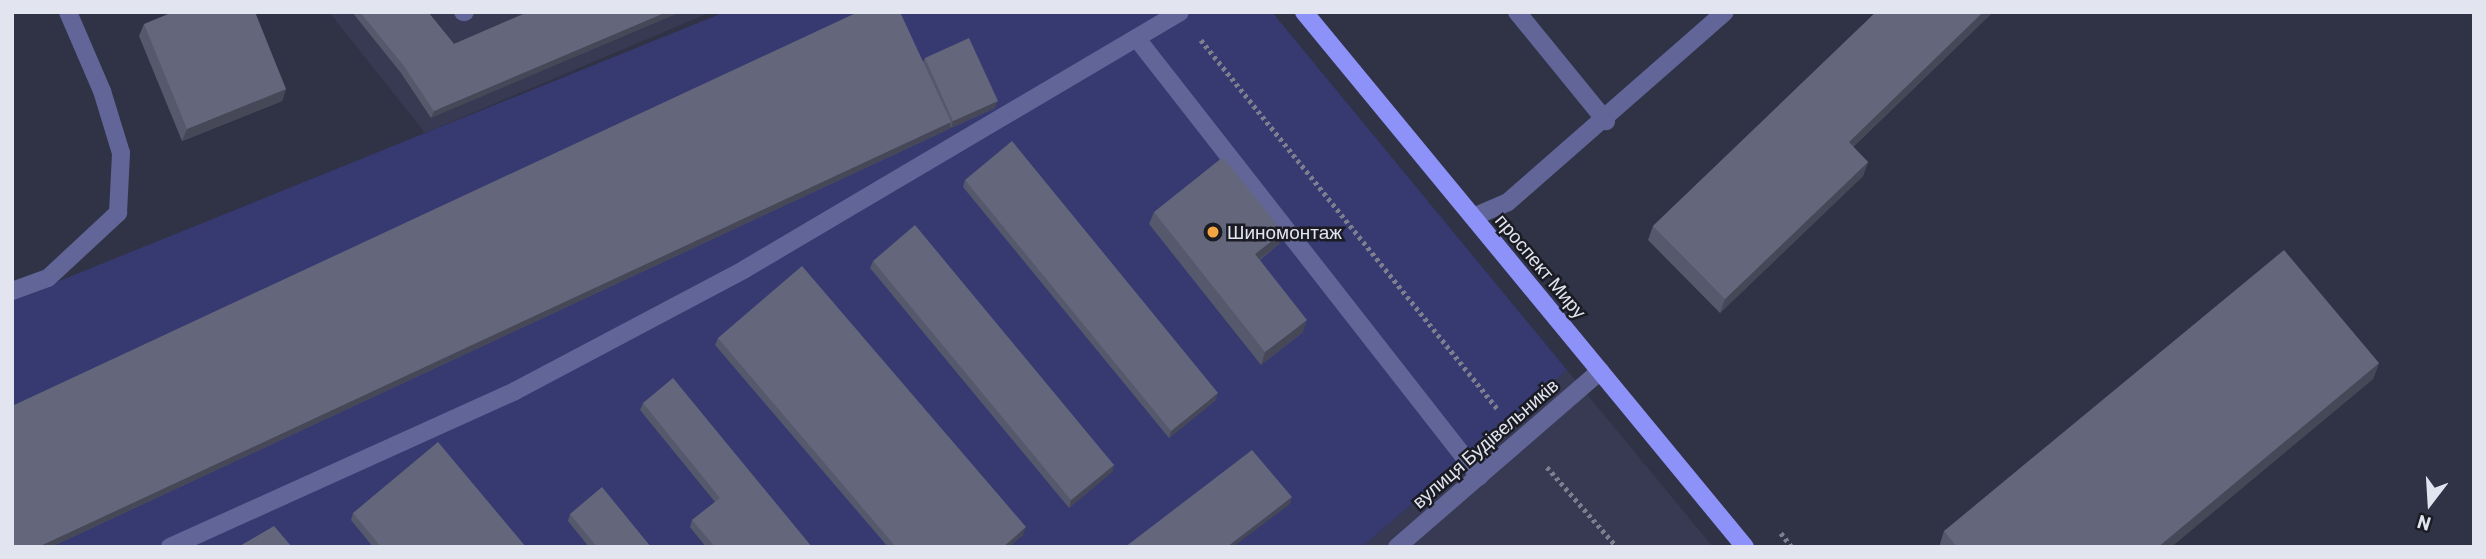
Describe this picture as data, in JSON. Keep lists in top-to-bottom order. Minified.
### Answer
{"streets":{"main road":["проспект Миру"],"street":["вулиця Будівельників"]},"crossings":[["проспект Миру","вулиця Будівельників"]],"places":["Шиномонтаж"],"north":"bottom"}
